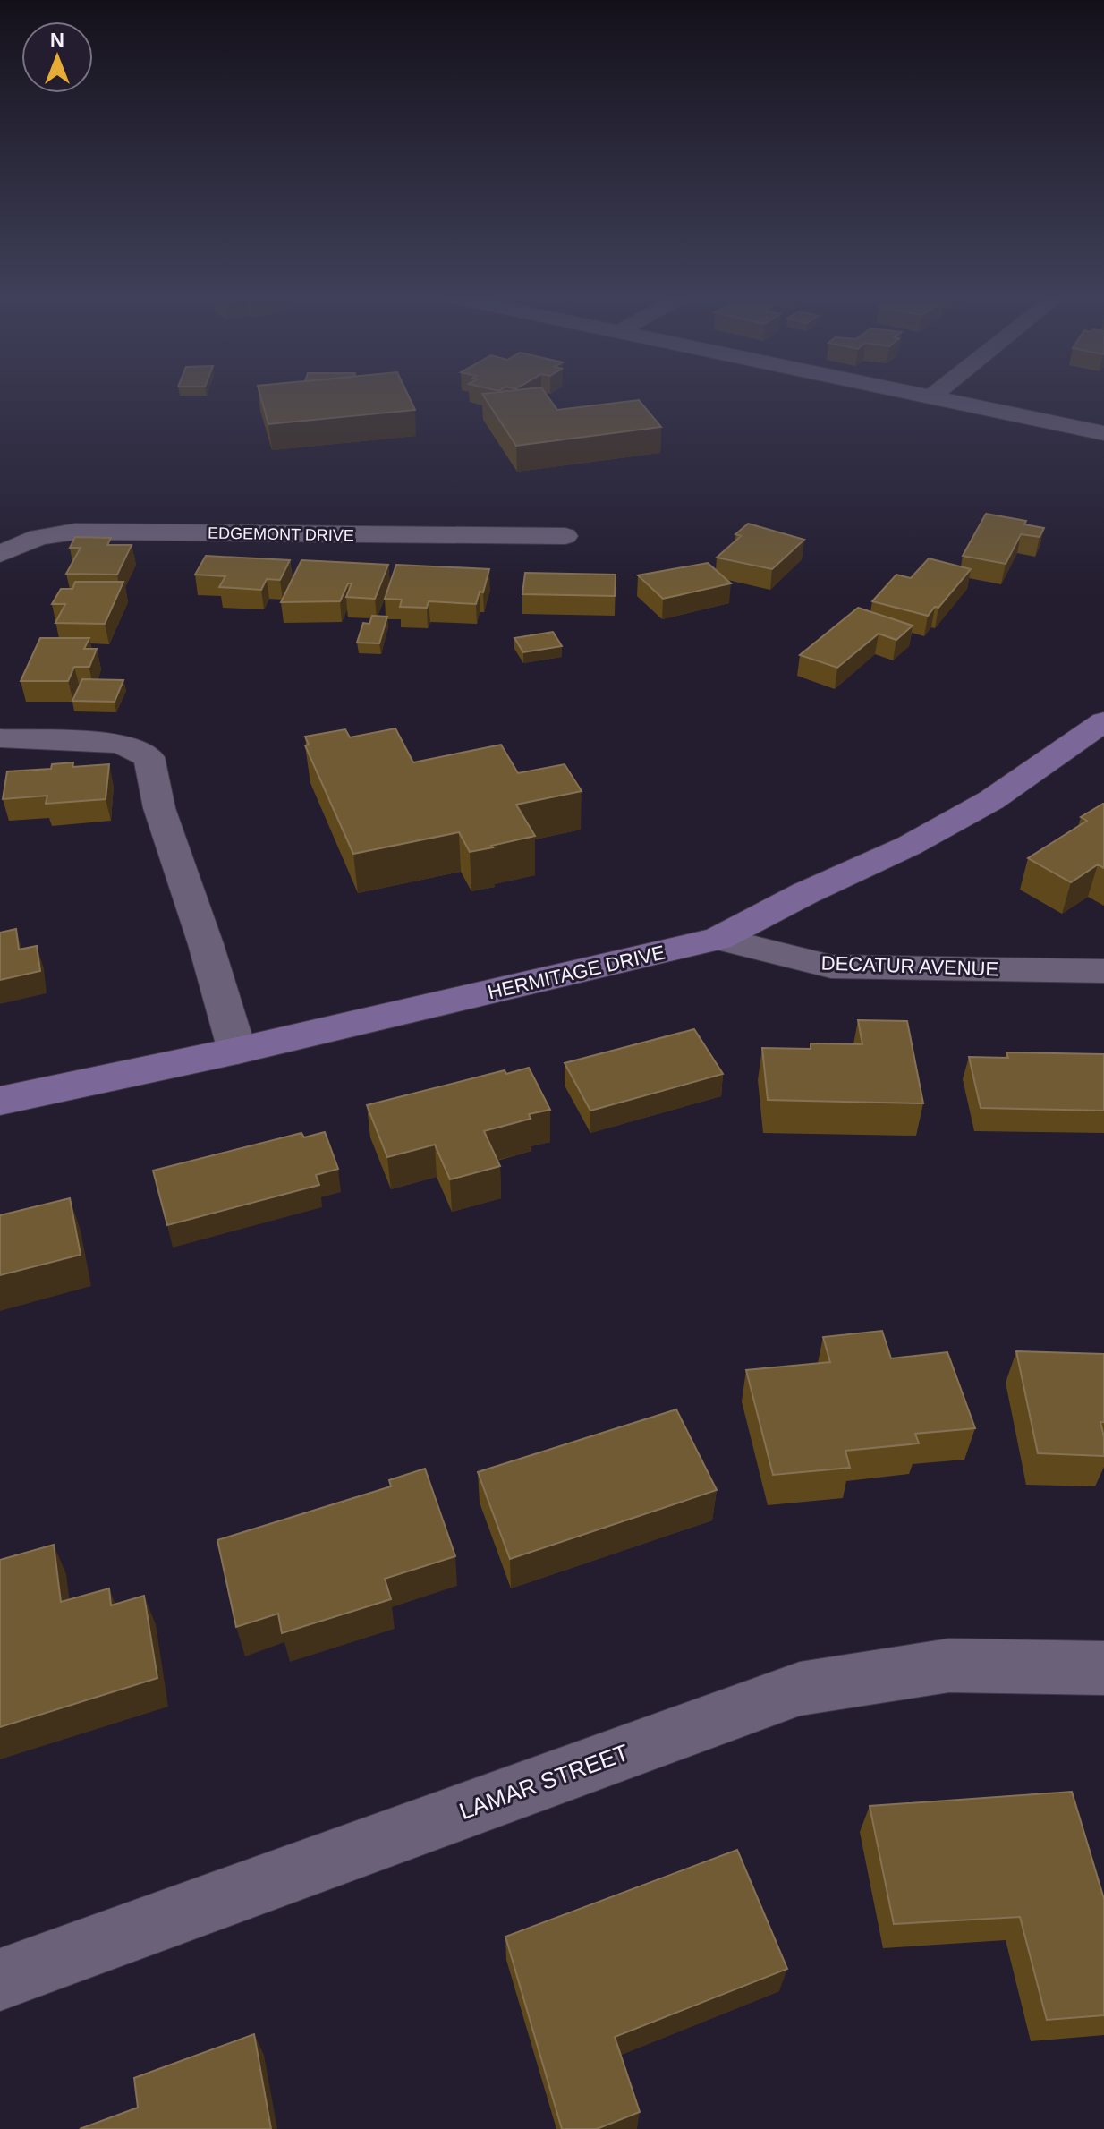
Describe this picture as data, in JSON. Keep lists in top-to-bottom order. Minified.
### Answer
{"streets":{"street":["EDGEMONT DRIVE","DECATUR AVENUE","HERMITAGE DRIVE","LAMAR STREET"]},"crossings":[["DECATUR AVENUE","HERMITAGE DRIVE"]],"north":"top"}
